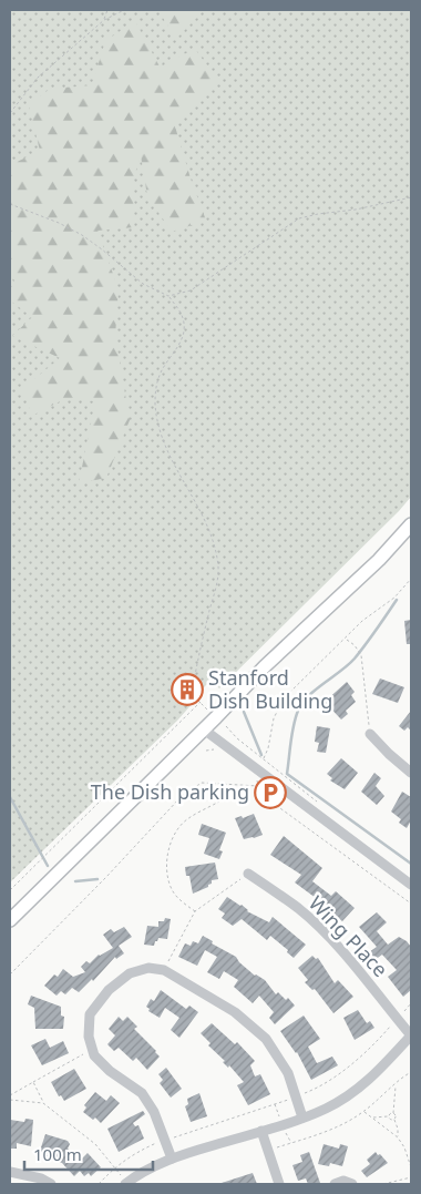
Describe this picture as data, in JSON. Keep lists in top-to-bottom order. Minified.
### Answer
{"streets":{"street":["Wing Place"]},"places":{"building":["Stanford Dish Building"],"parking":["The Dish parking"]},"scale_bar":"100 m"}
